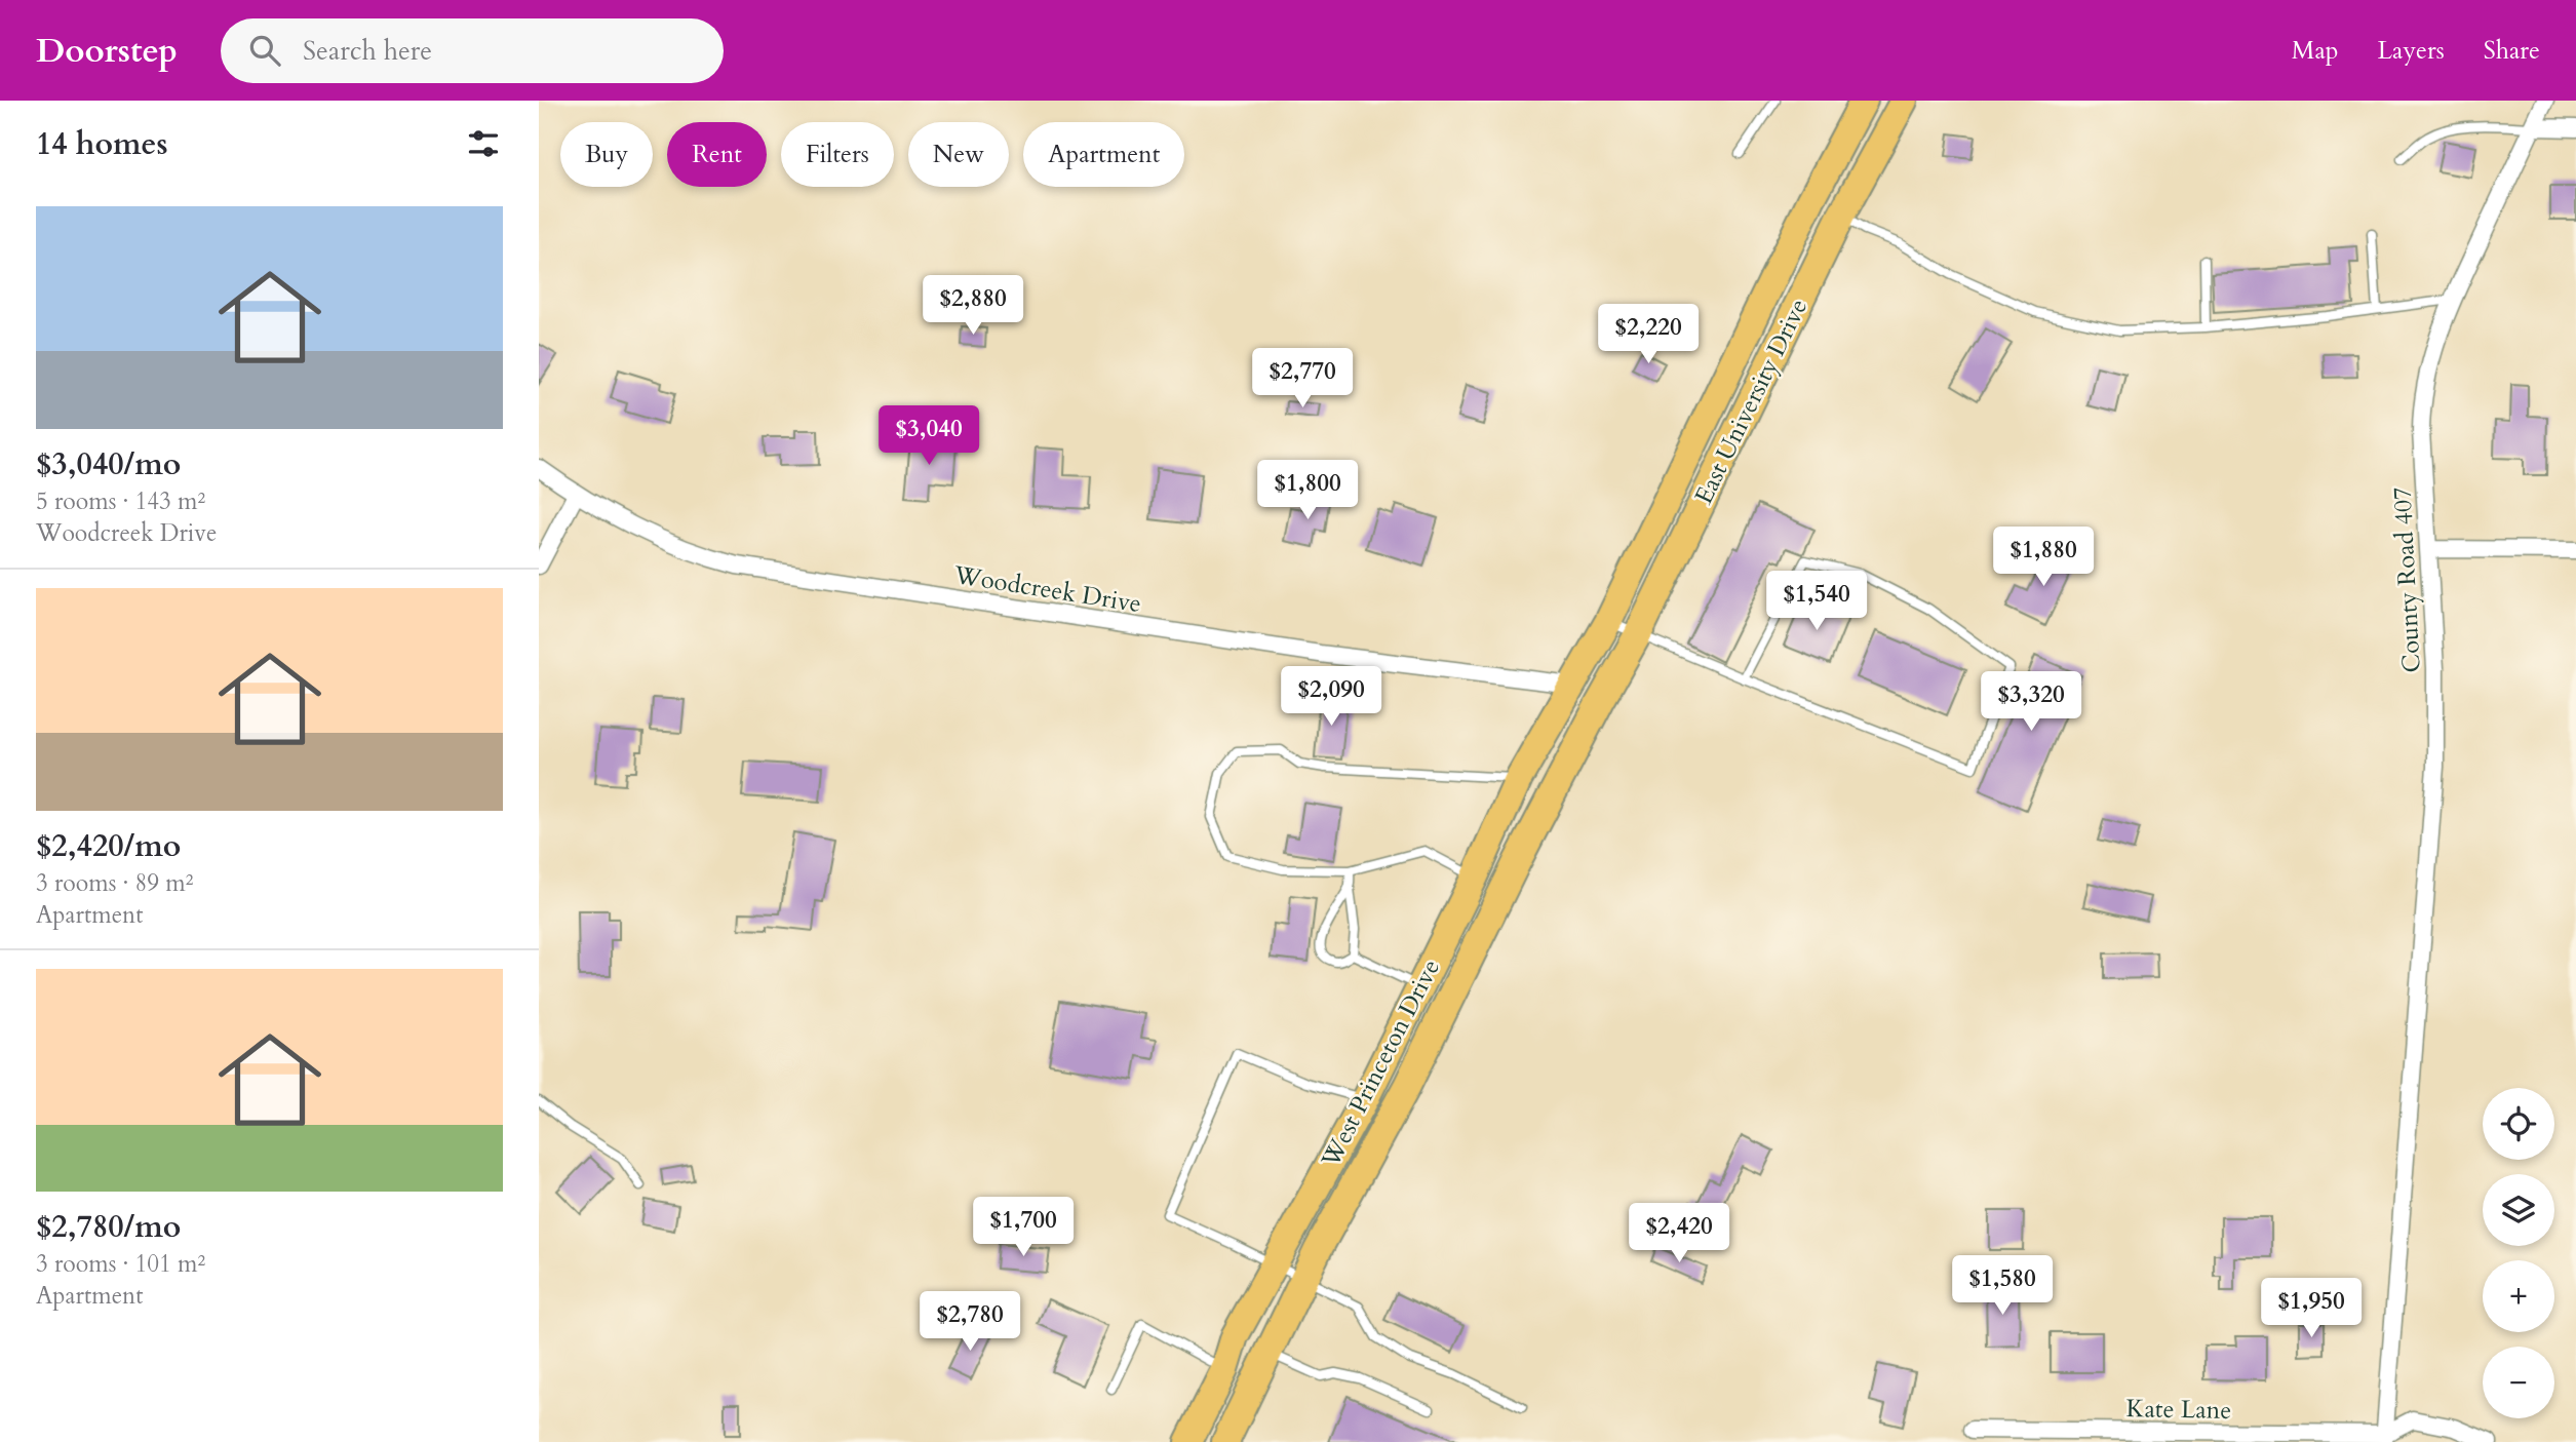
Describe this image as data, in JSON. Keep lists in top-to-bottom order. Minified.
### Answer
{"streets":{"highway":["East University Drive","West Princeton Drive"],"street":["County Road 407","Woodcreek Drive","Kate Lane"]},"crossings":[["East University Drive","Woodcreek Drive"],["East University Drive","West Princeton Drive"],["County Road 407","Kate Lane"],["Woodcreek Drive","West Princeton Drive"]],"page":{"header":"Doorstep","search":"Search here","nav":["Map","Layers","Share"],"heading":"14 homes","chip":["Buy","Rent","Filters","New","Apartment"],"list":[{"name":"$3,040/mo","note":"5 rooms · 143 m² · Woodcreek Drive"},{"name":"$2,420/mo","note":"3 rooms · 89 m² · Apartment"},{"name":"$2,780/mo","note":"3 rooms · 101 m² · Apartment"}],"price":["$2,880","$2,220","$2,770","$3,040","$1,800","$1,880","$1,540","$2,090","$3,320","$1,700","$2,420","$1,580","$1,950","$2,780"],"map_buttons":["+","−"]}}
